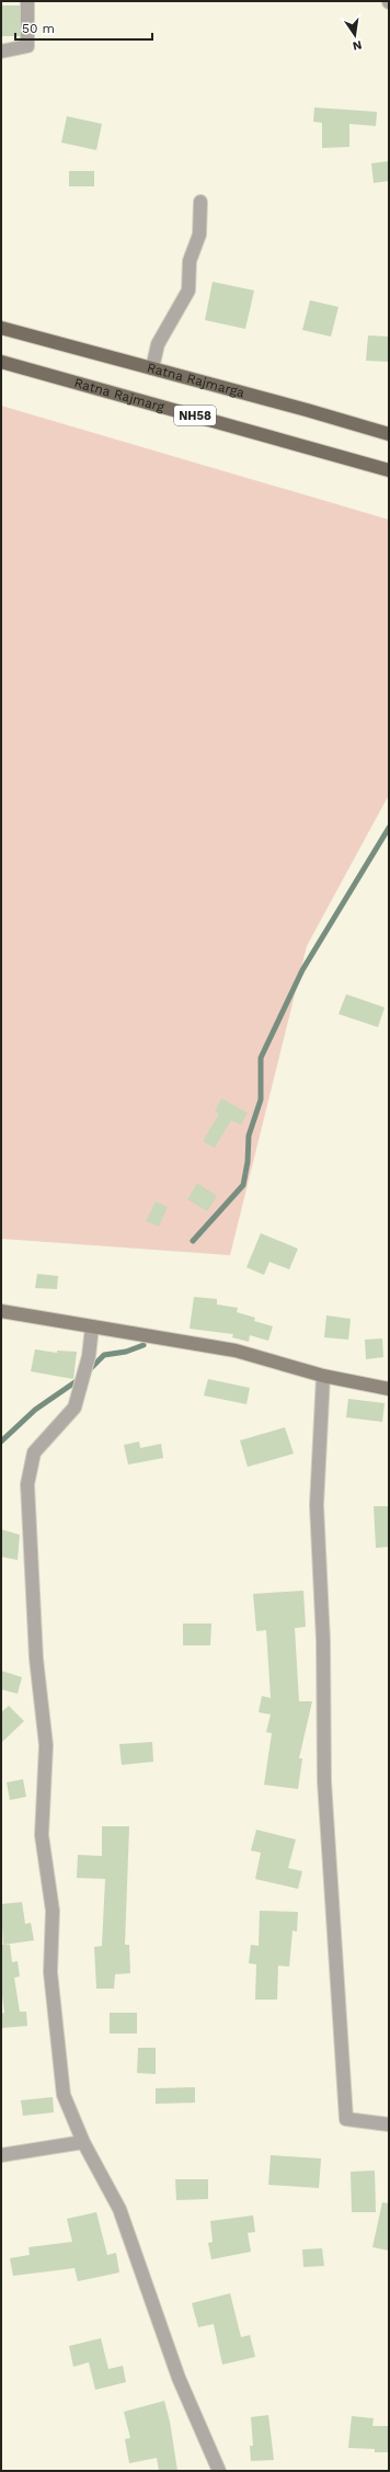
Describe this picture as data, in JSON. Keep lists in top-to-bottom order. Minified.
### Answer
{"streets":{"main road":["Ratna Rajmarga","Ratna Rajmarg","NH58"]},"scale_bar":"50 m","north":"bottom"}
